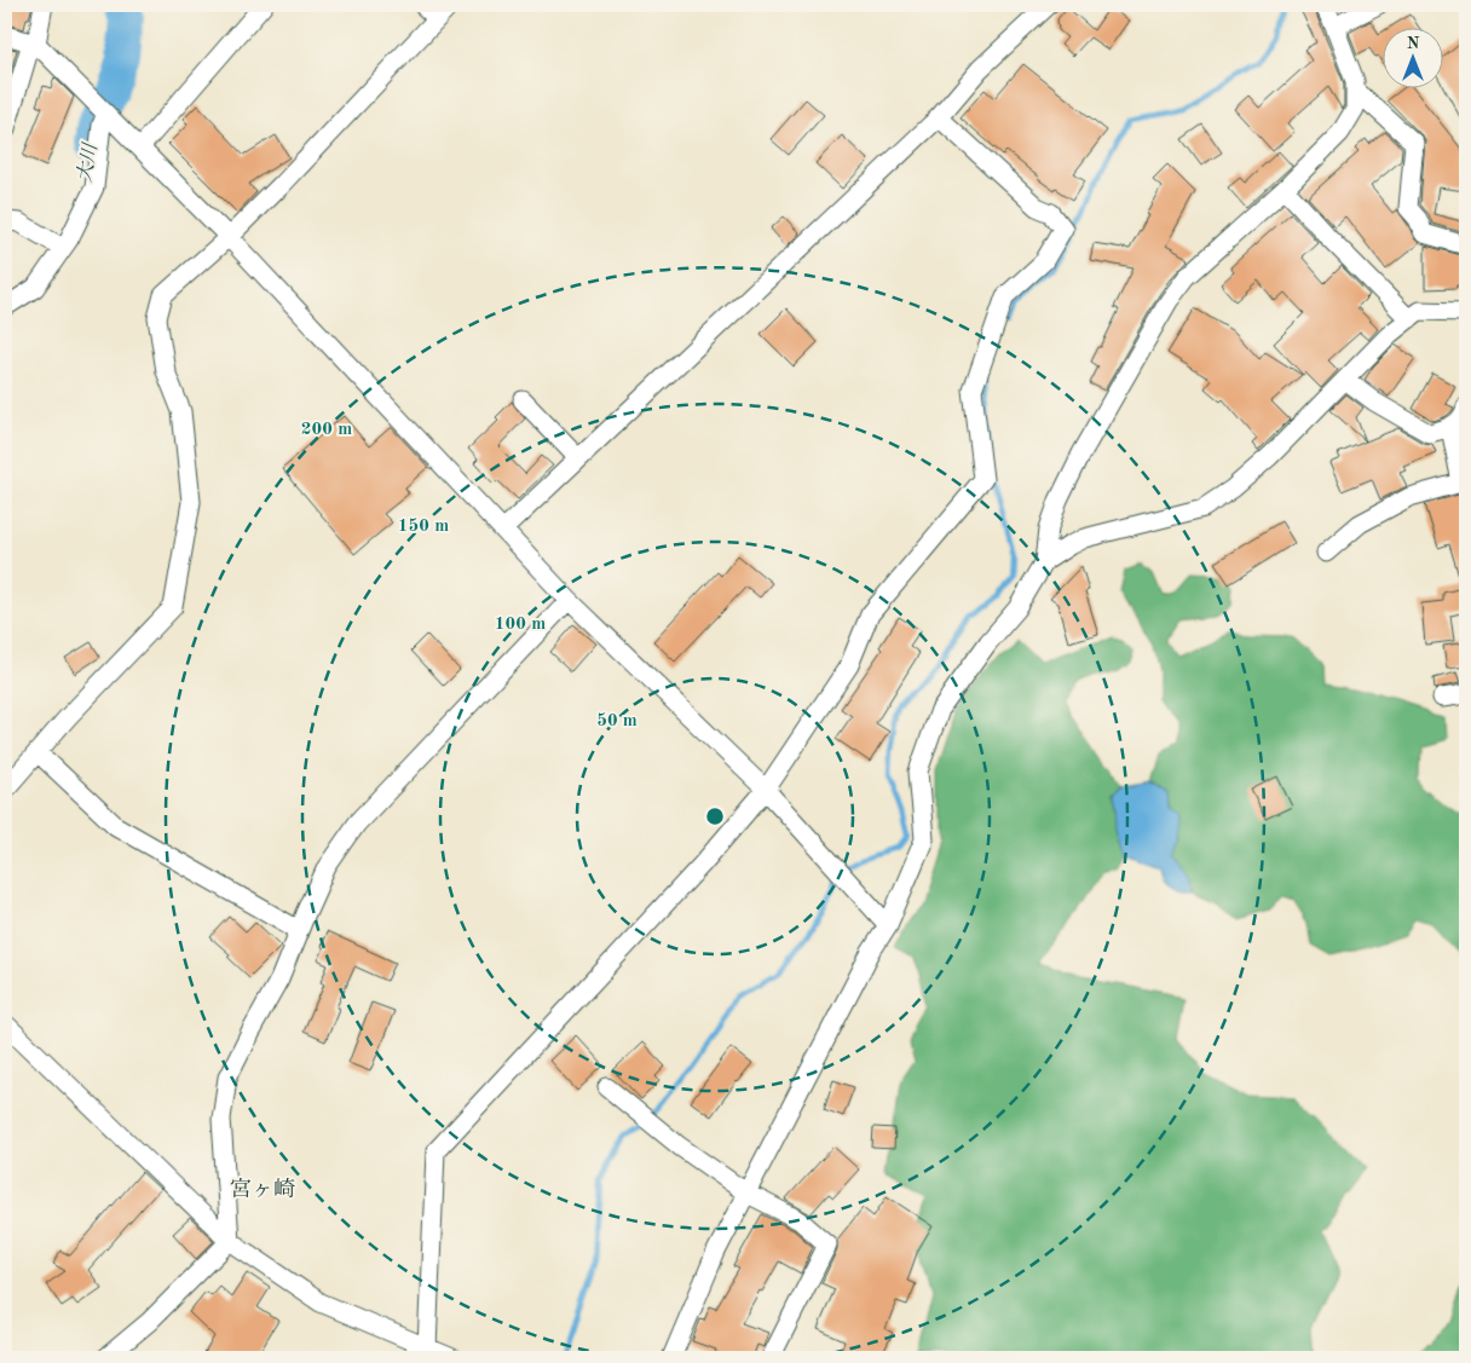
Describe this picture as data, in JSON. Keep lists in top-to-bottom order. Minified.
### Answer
{"districts":["宮ヶ崎"],"water":["大川"],"north":"top","rings":["200 m","150 m","100 m","50 m"]}
